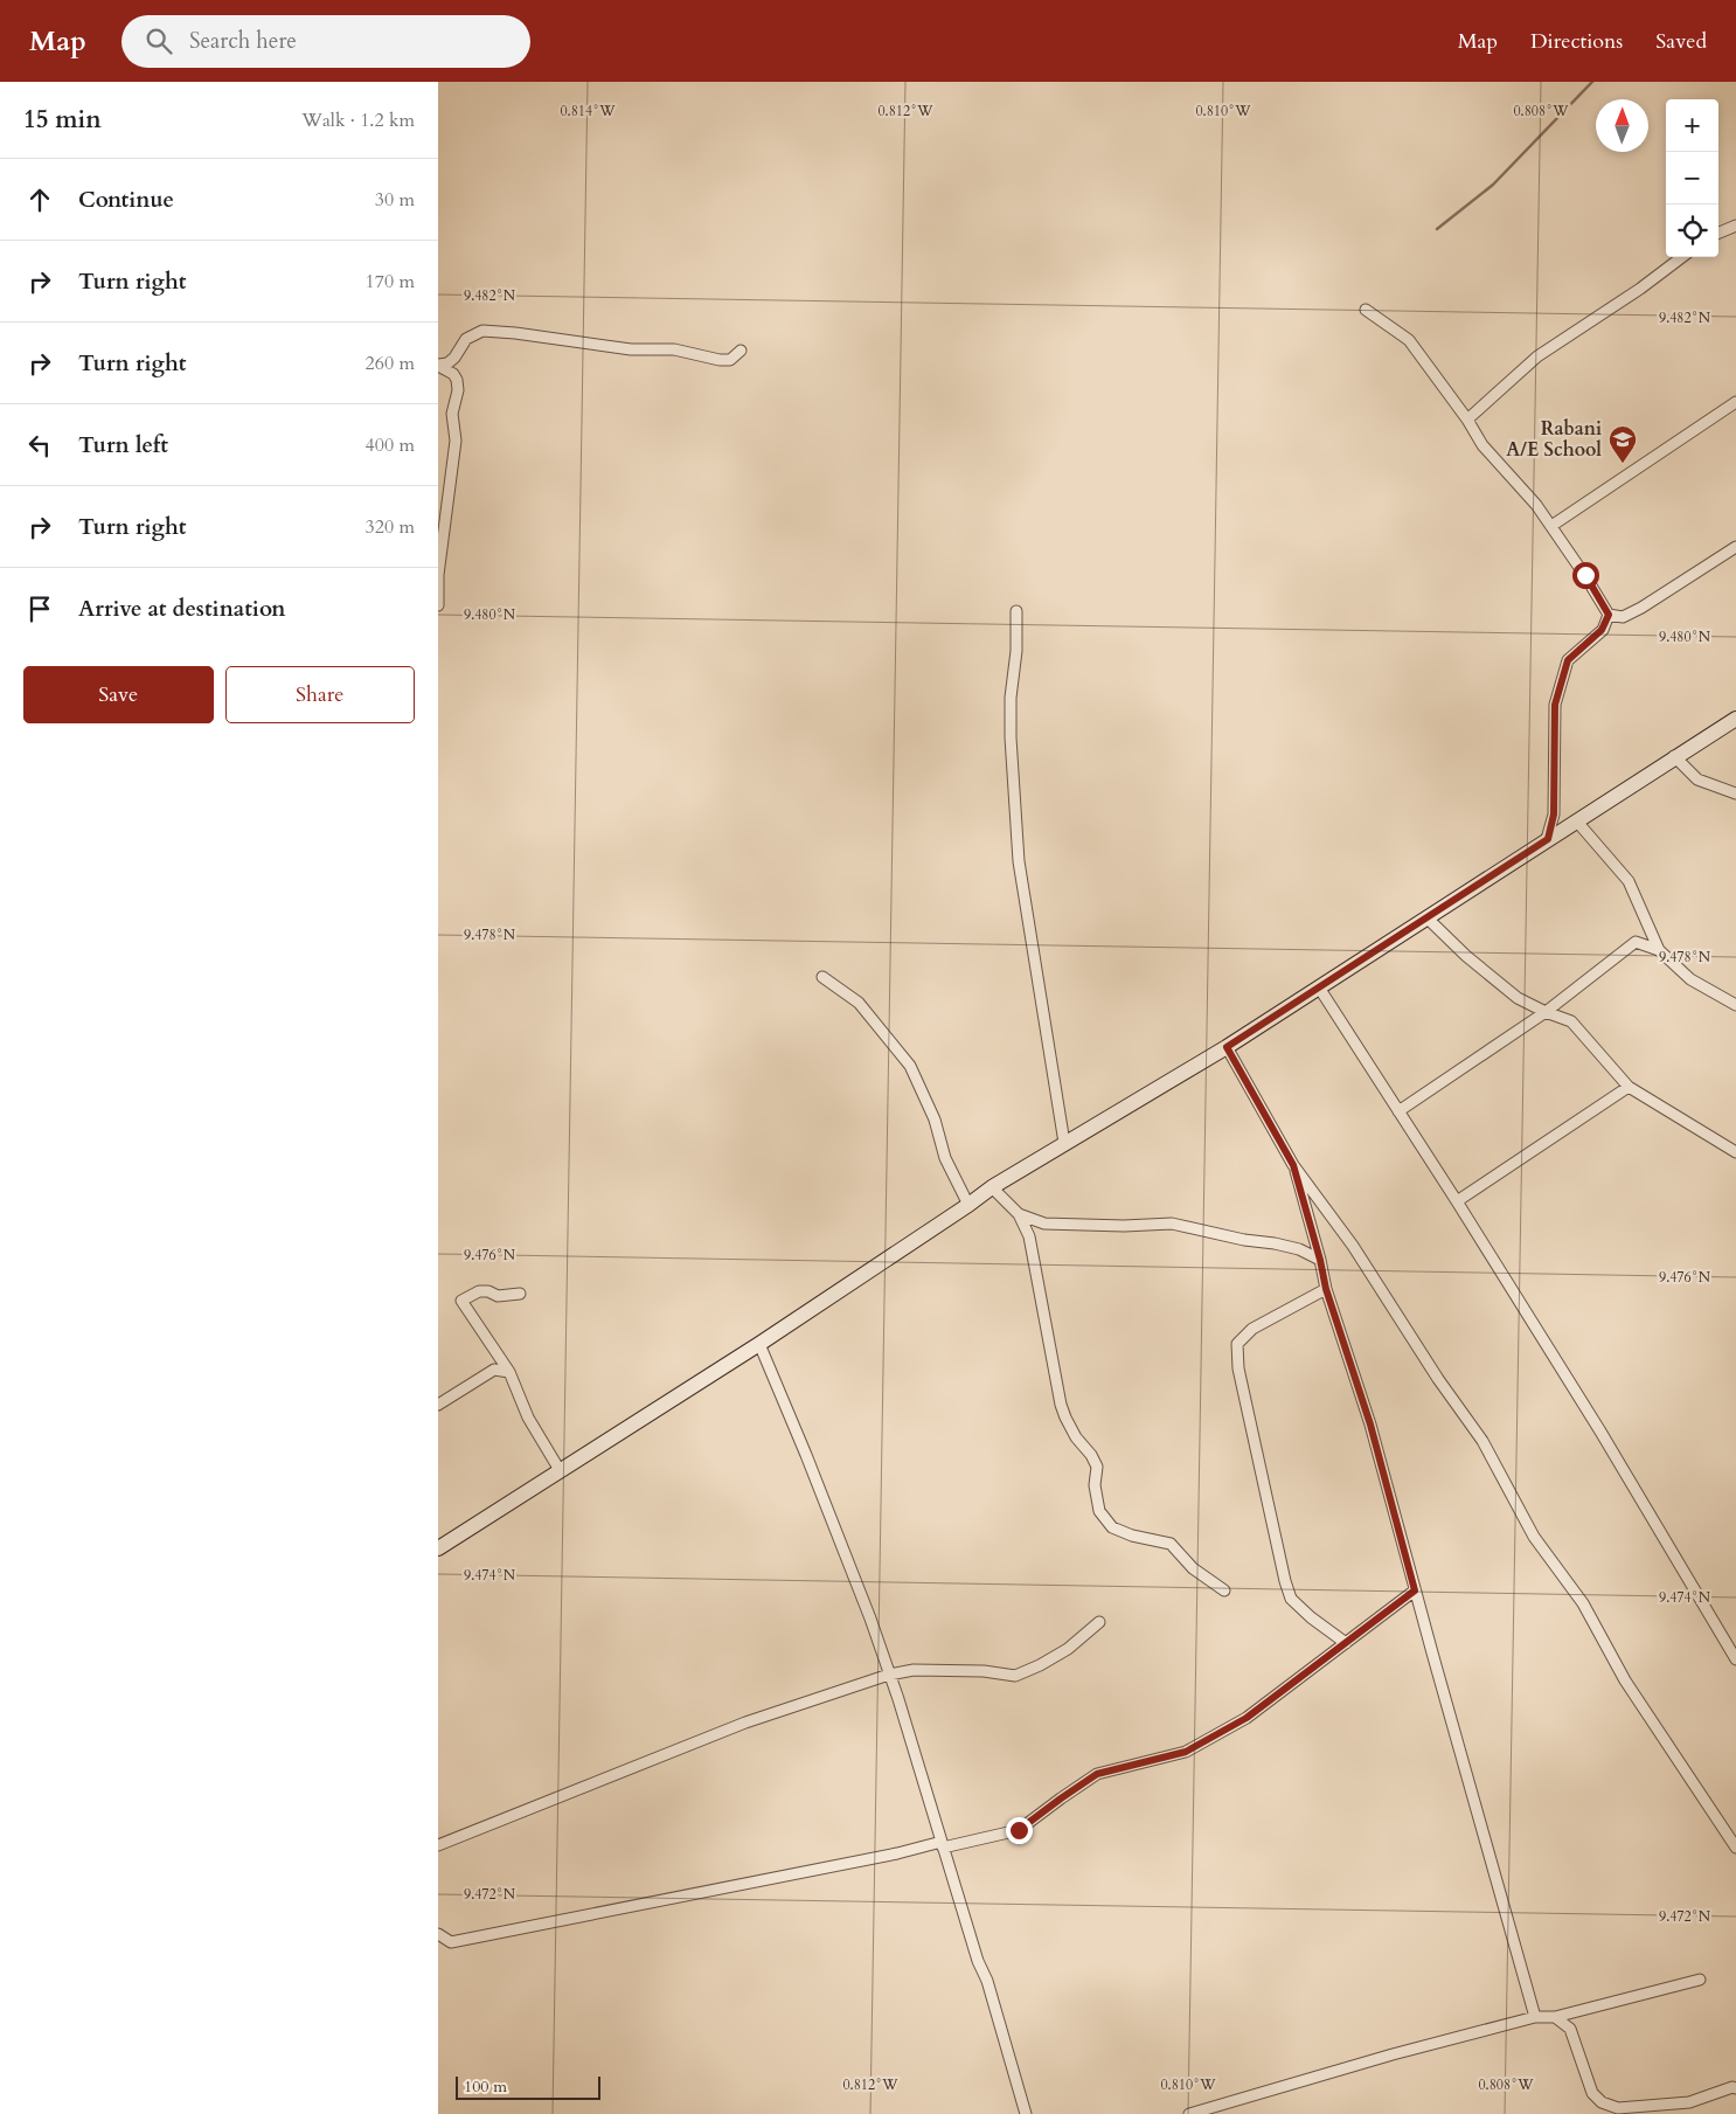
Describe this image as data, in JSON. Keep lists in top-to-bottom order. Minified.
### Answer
{"places":{"school or university":["Rabani A/E School"]},"scale_bar":"100 m","north":"top","page":{"header":"Map","search":"Search here","nav":["Map","Directions","Saved"],"heading":["15 min","Walk · 1.2 km"],"map_buttons":["+","−"],"list":[["Continue","30 m"],["Turn right","170 m"],["Turn right","260 m"],["Turn left","400 m"],["Turn right","320 m"],"Arrive at destination"],"buttons":["Save","Share"],"scale":"100 m"},"coordinates":["0.814°W","0.812°W","0.810°W","0.808°W","9.482°N","9.480°N","9.478°N","9.476°N","9.474°N","9.472°N"]}
